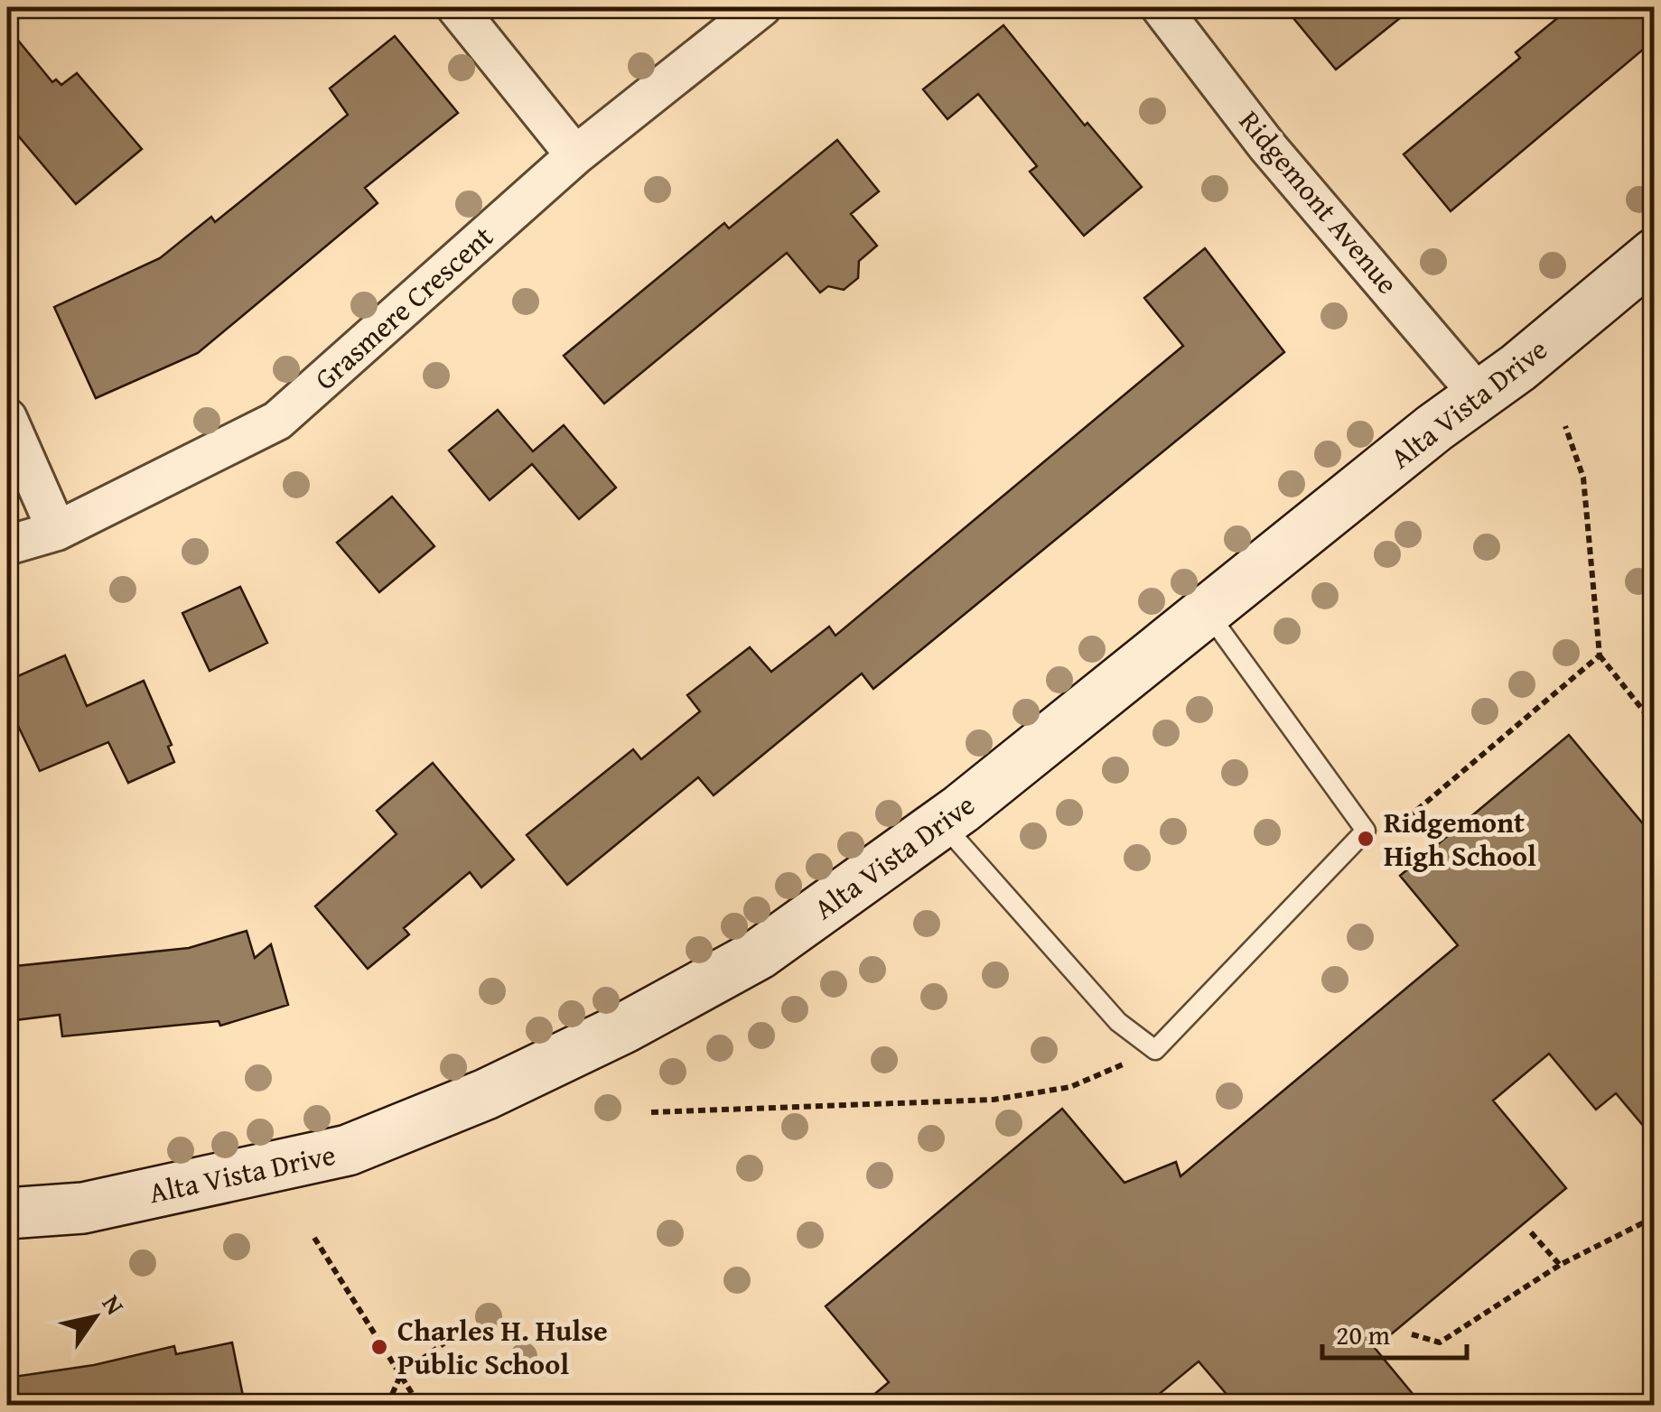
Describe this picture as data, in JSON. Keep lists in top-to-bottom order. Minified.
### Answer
{"streets":{"street":["Ridgemont Avenue","Grasmere Crescent","Alta Vista Drive"]},"crossings":[["Ridgemont Avenue","Alta Vista Drive"]],"places":["Ridgemont High School","Charles H. Hulse Public School"],"scale_bar":"20 m","north":"top right"}
